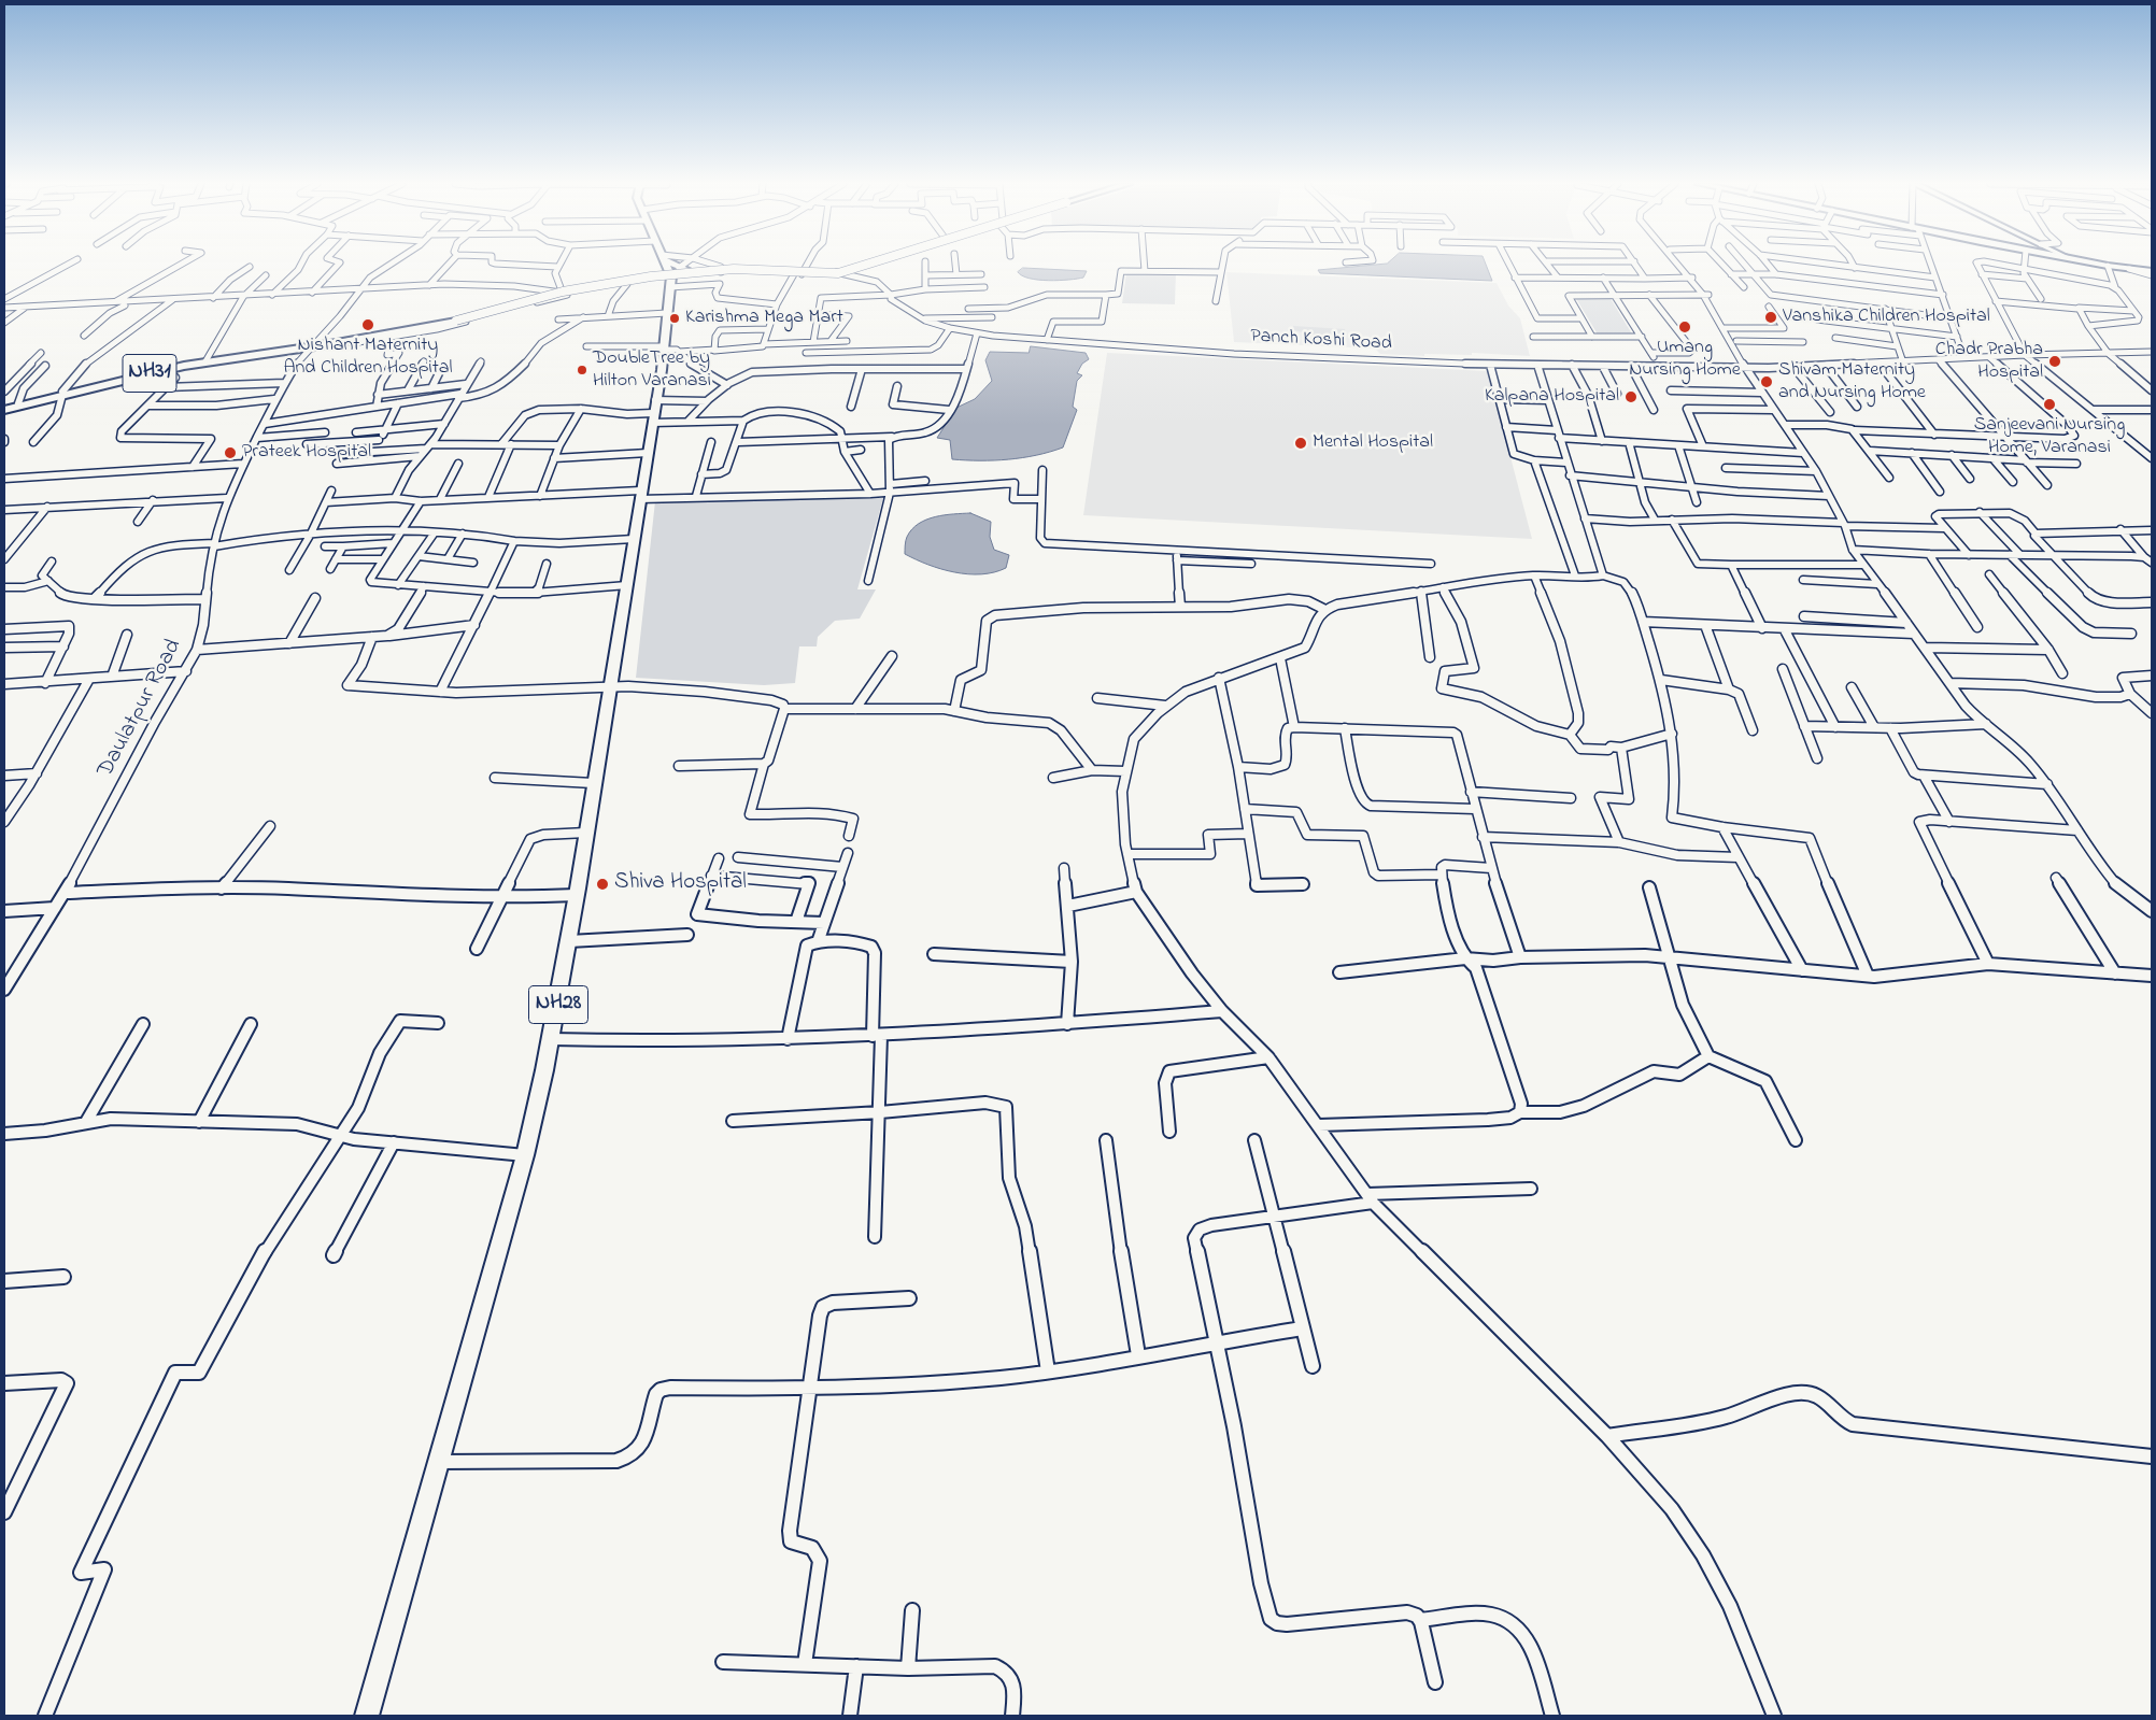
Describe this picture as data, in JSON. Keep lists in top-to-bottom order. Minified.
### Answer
{"streets":{"highway":["NH31","NH28"],"street":["Panch Koshi Road","Daulatpur Road"]},"crossings":[["Panch Koshi Road","Daulatpur Road"],["Panch Koshi Road","NH28"],["NH31","Daulatpur Road"]],"places":["Vanshika Children Hospital","Karishma Mega Mart","Nishant Maternity And Children Hospital","Umang Nursing Home","Chadr Prabha Hospital","DoubleTree by Hilton Varanasi","Shivam Maternity and Nursing Home","Kalpana Hospital","Sanjeevani Nursing Home, Varanasi","Mental Hospital","Prateek Hospital","Shiva Hospital"]}
